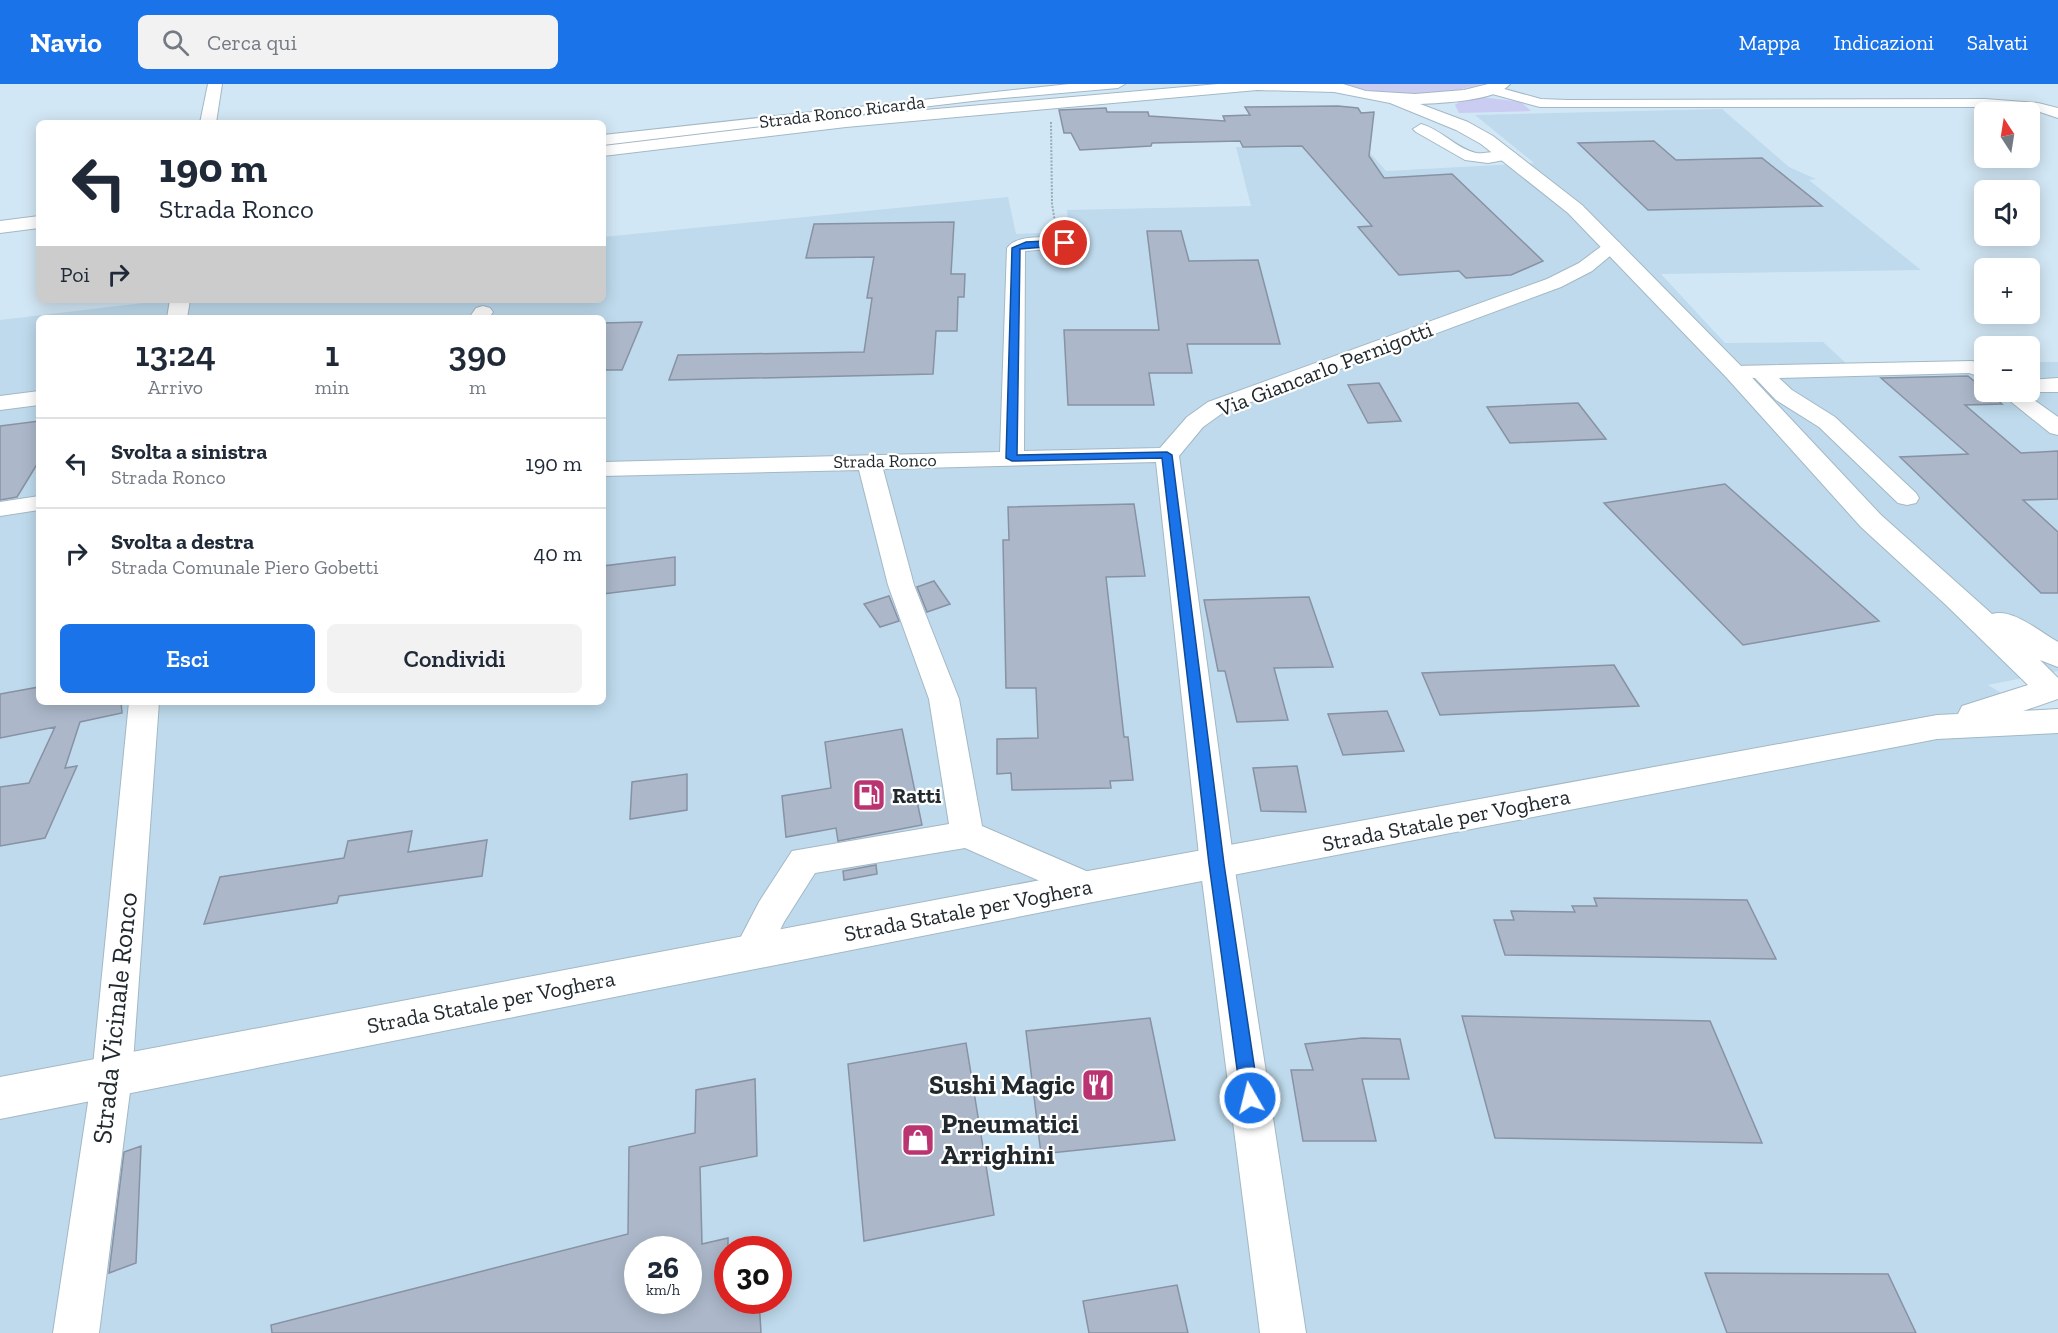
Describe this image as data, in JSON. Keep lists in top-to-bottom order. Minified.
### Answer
{"streets":{"main road":["Strada Statale per Voghera"],"street":["Strada Ronco Ricarda","Via Giancarlo Pernigotti","Strada Ronco","Strada Vicinale Ronco"]},"crossings":[["Via Giancarlo Pernigotti","Strada Ronco"],["Strada Statale per Voghera","Strada Vicinale Ronco"]],"places":{"fuel station":["Ratti"],"restaurant":["Sushi Magic"],"shop":["Pneumatici Arrighini"]},"north":"top","page":{"header":"Navio","search":"Cerca qui","nav":["Mappa","Indicazioni","Salvati"],"map_buttons":["+","−"],"turn":["190 m","Strada Ronco"],"then":"Poi","eta":["13:24","Arrivo","1","min","390","m"],"list":[{"name":"Svolta a sinistra","note":"Strada Ronco","value":"190 m"},{"name":"Svolta a destra","note":"Strada Comunale Piero Gobetti","value":"40 m"}],"buttons":["Esci","Condividi"],"speed":"26 km/h","limit":"30"}}
